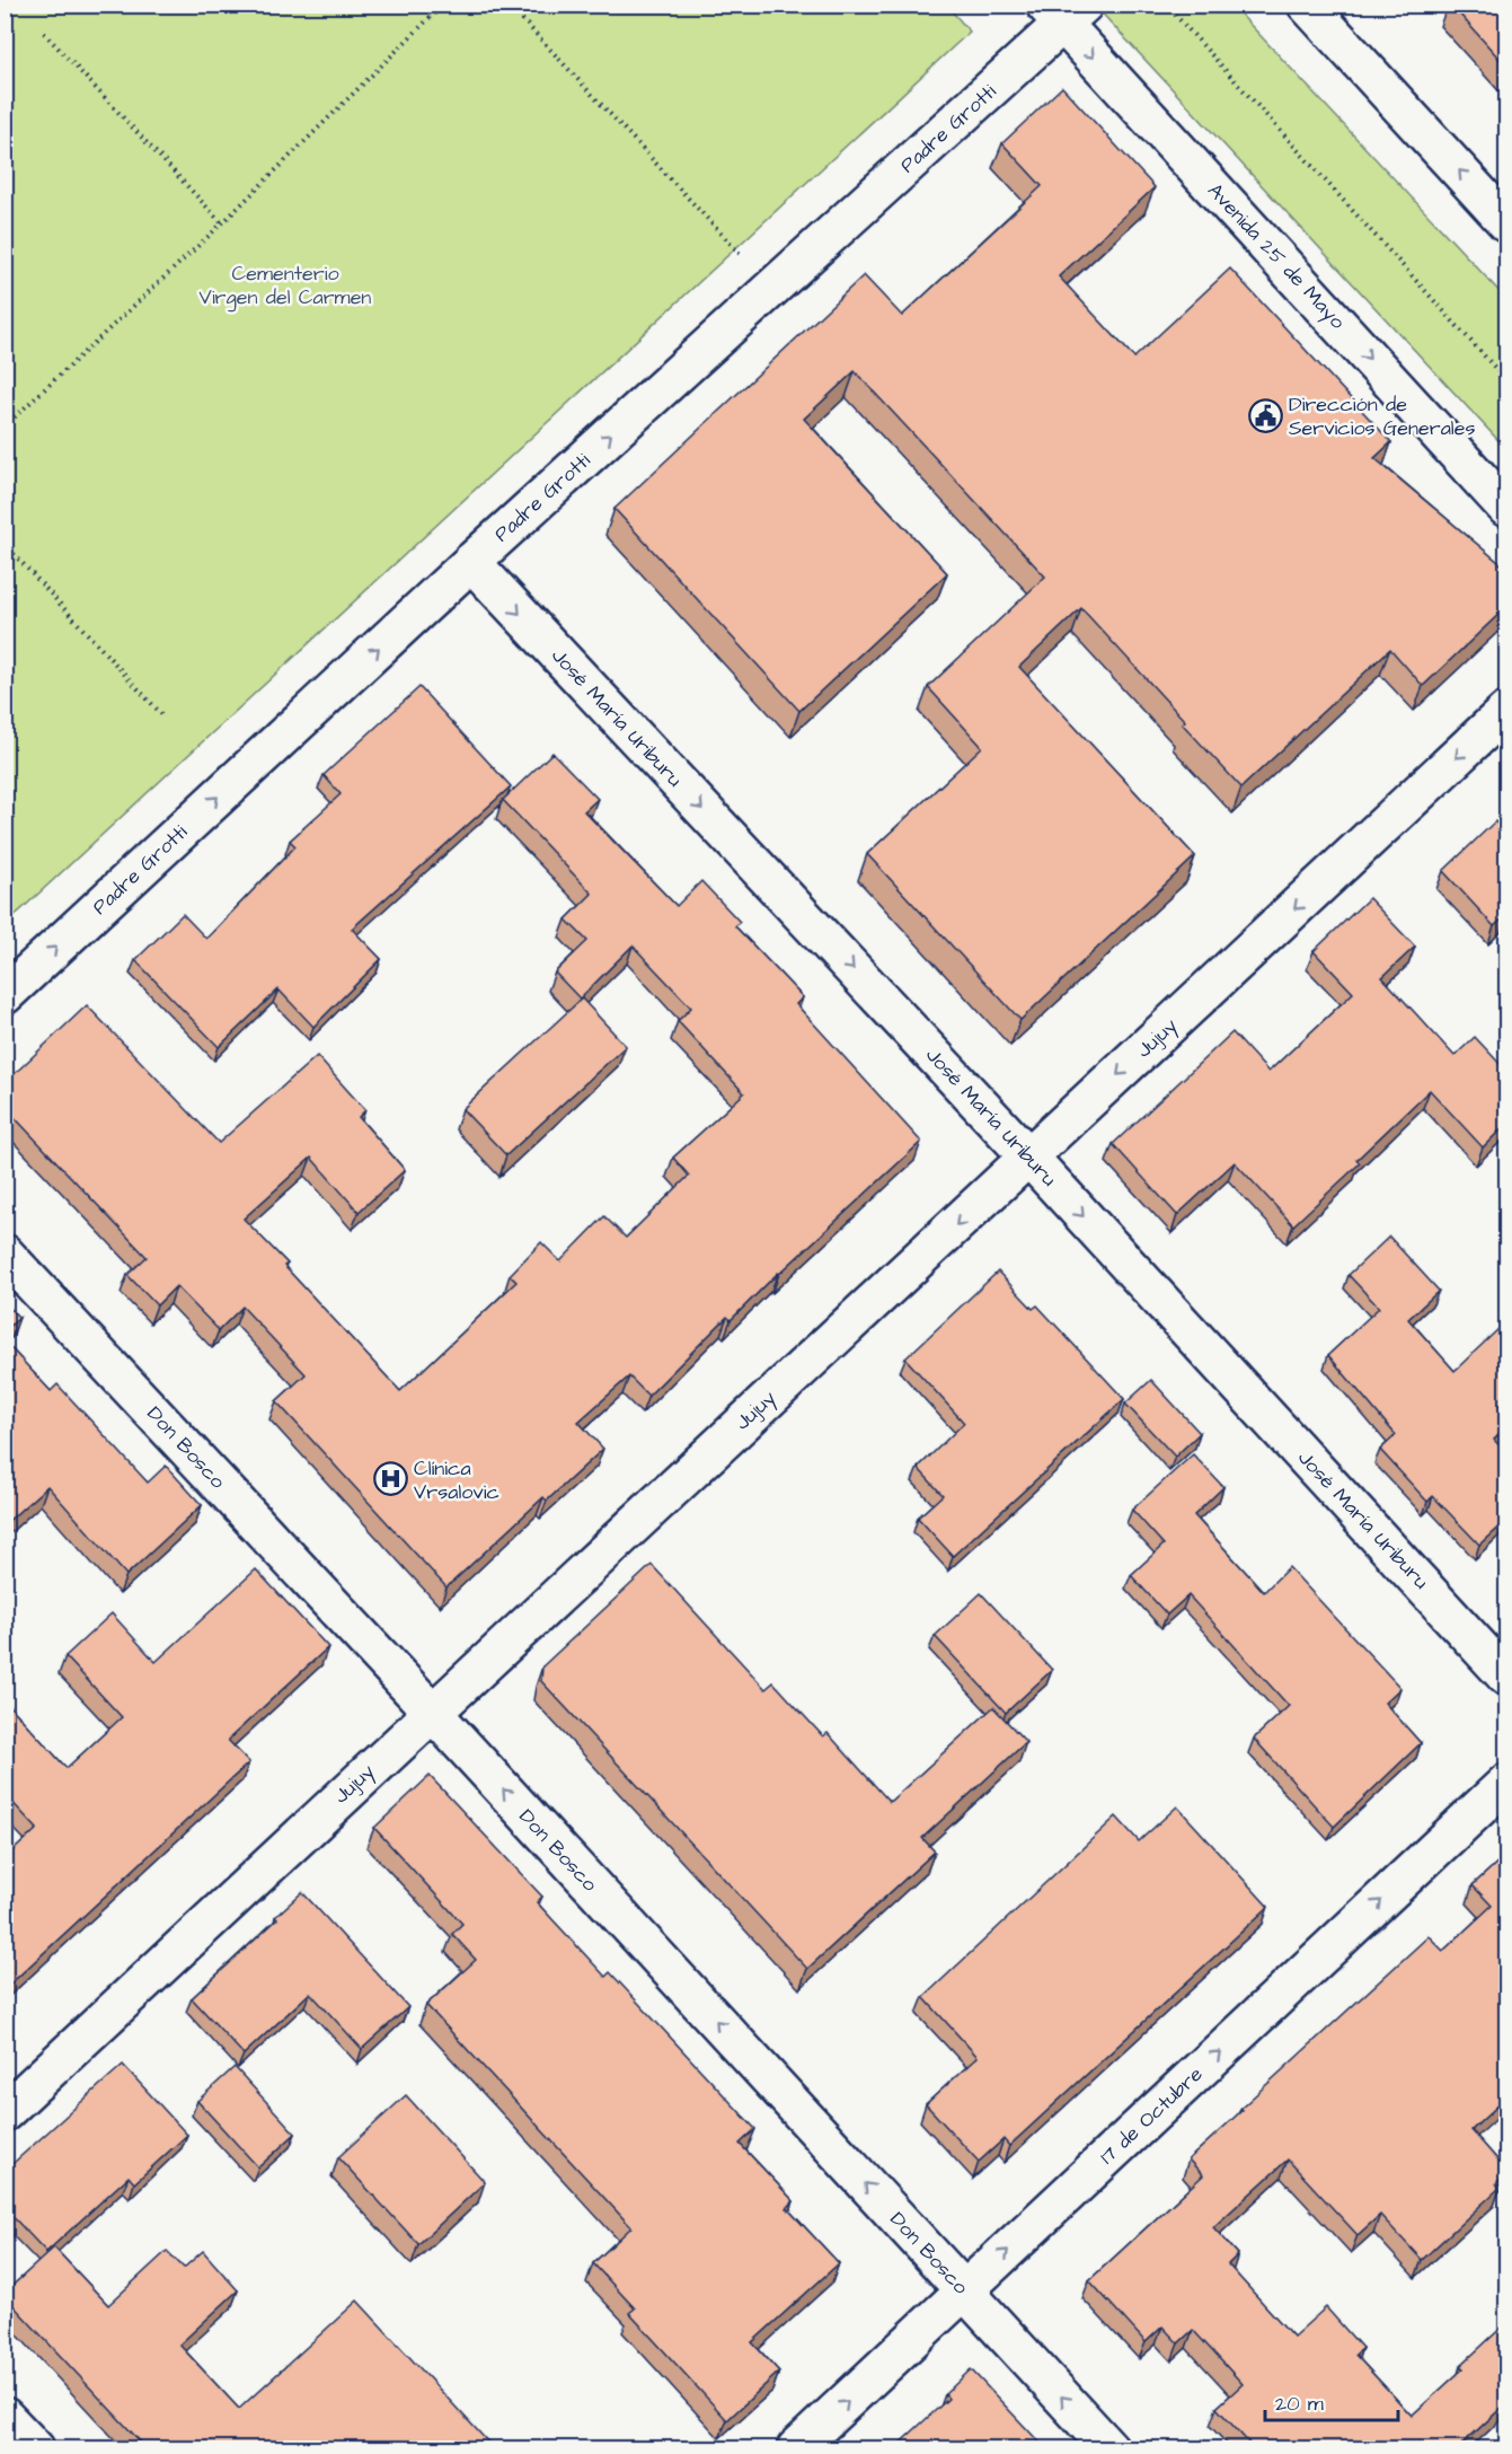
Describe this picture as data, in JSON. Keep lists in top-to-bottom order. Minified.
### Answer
{"streets":{"street":["Padre Grotti","Avenida 25 de Mayo","José María Uriburu","Jujuy","Don Bosco","17 de Octubre"]},"crossings":[["Padre Grotti","Avenida 25 de Mayo"],["Padre Grotti","José María Uriburu"],["José María Uriburu","Jujuy"],["Jujuy","Don Bosco"],["Don Bosco","17 de Octubre"]],"one_way":["Padre Grotti","José María Uriburu","Jujuy","Don Bosco","17 de Octubre"],"parks":["Cementerio Virgen del Carmen"],"places":{"public building":["Dirección de Servicios Generales"],"hospital":["Clínica Vrsalovic"]},"scale_bar":"20 m"}
